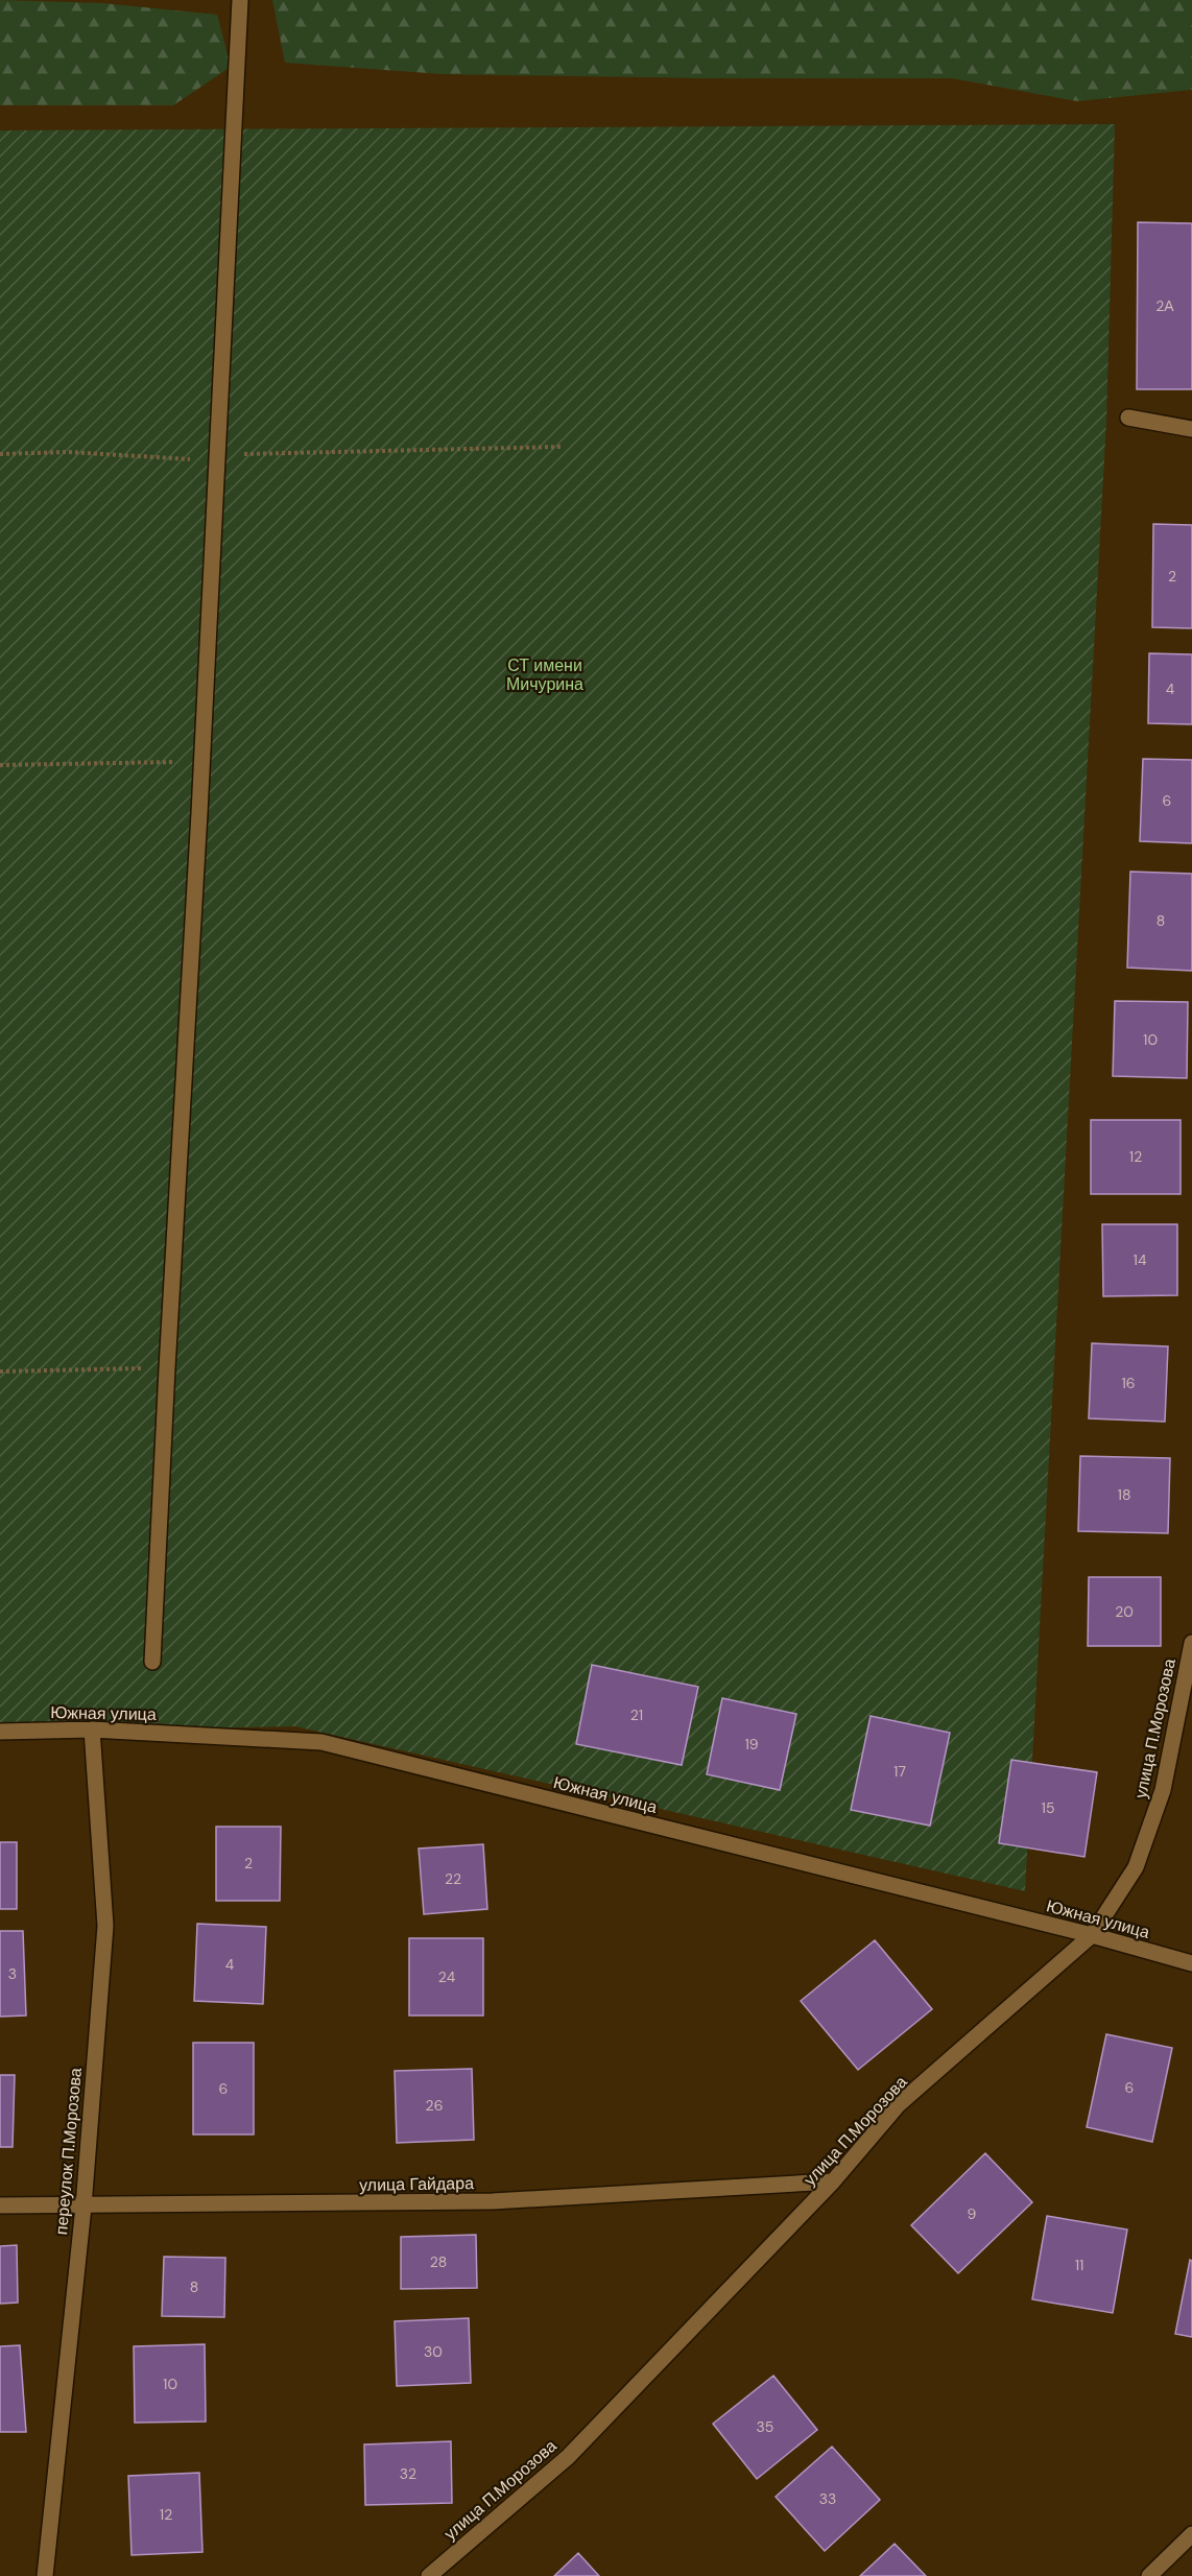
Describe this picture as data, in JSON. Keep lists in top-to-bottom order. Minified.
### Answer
{"streets":{"street":["Южная улица","улица П.Морозова","переулок П.Морозова","улица Гайдара"]},"crossings":[["Южная улица","улица П.Морозова"],["Южная улица","переулок П.Морозова"],["улица П.Морозова","улица Гайдара"],["переулок П.Морозова","улица Гайдара"]],"parks":["СТ имени Мичурина"],"house_numbers":["2А","2","4","6","8","10","12","14","16","18","20","21","19","17","15","2","22","4","3","24","6","6","26","9","28","11","8","30","10","35","32","33","12"]}
